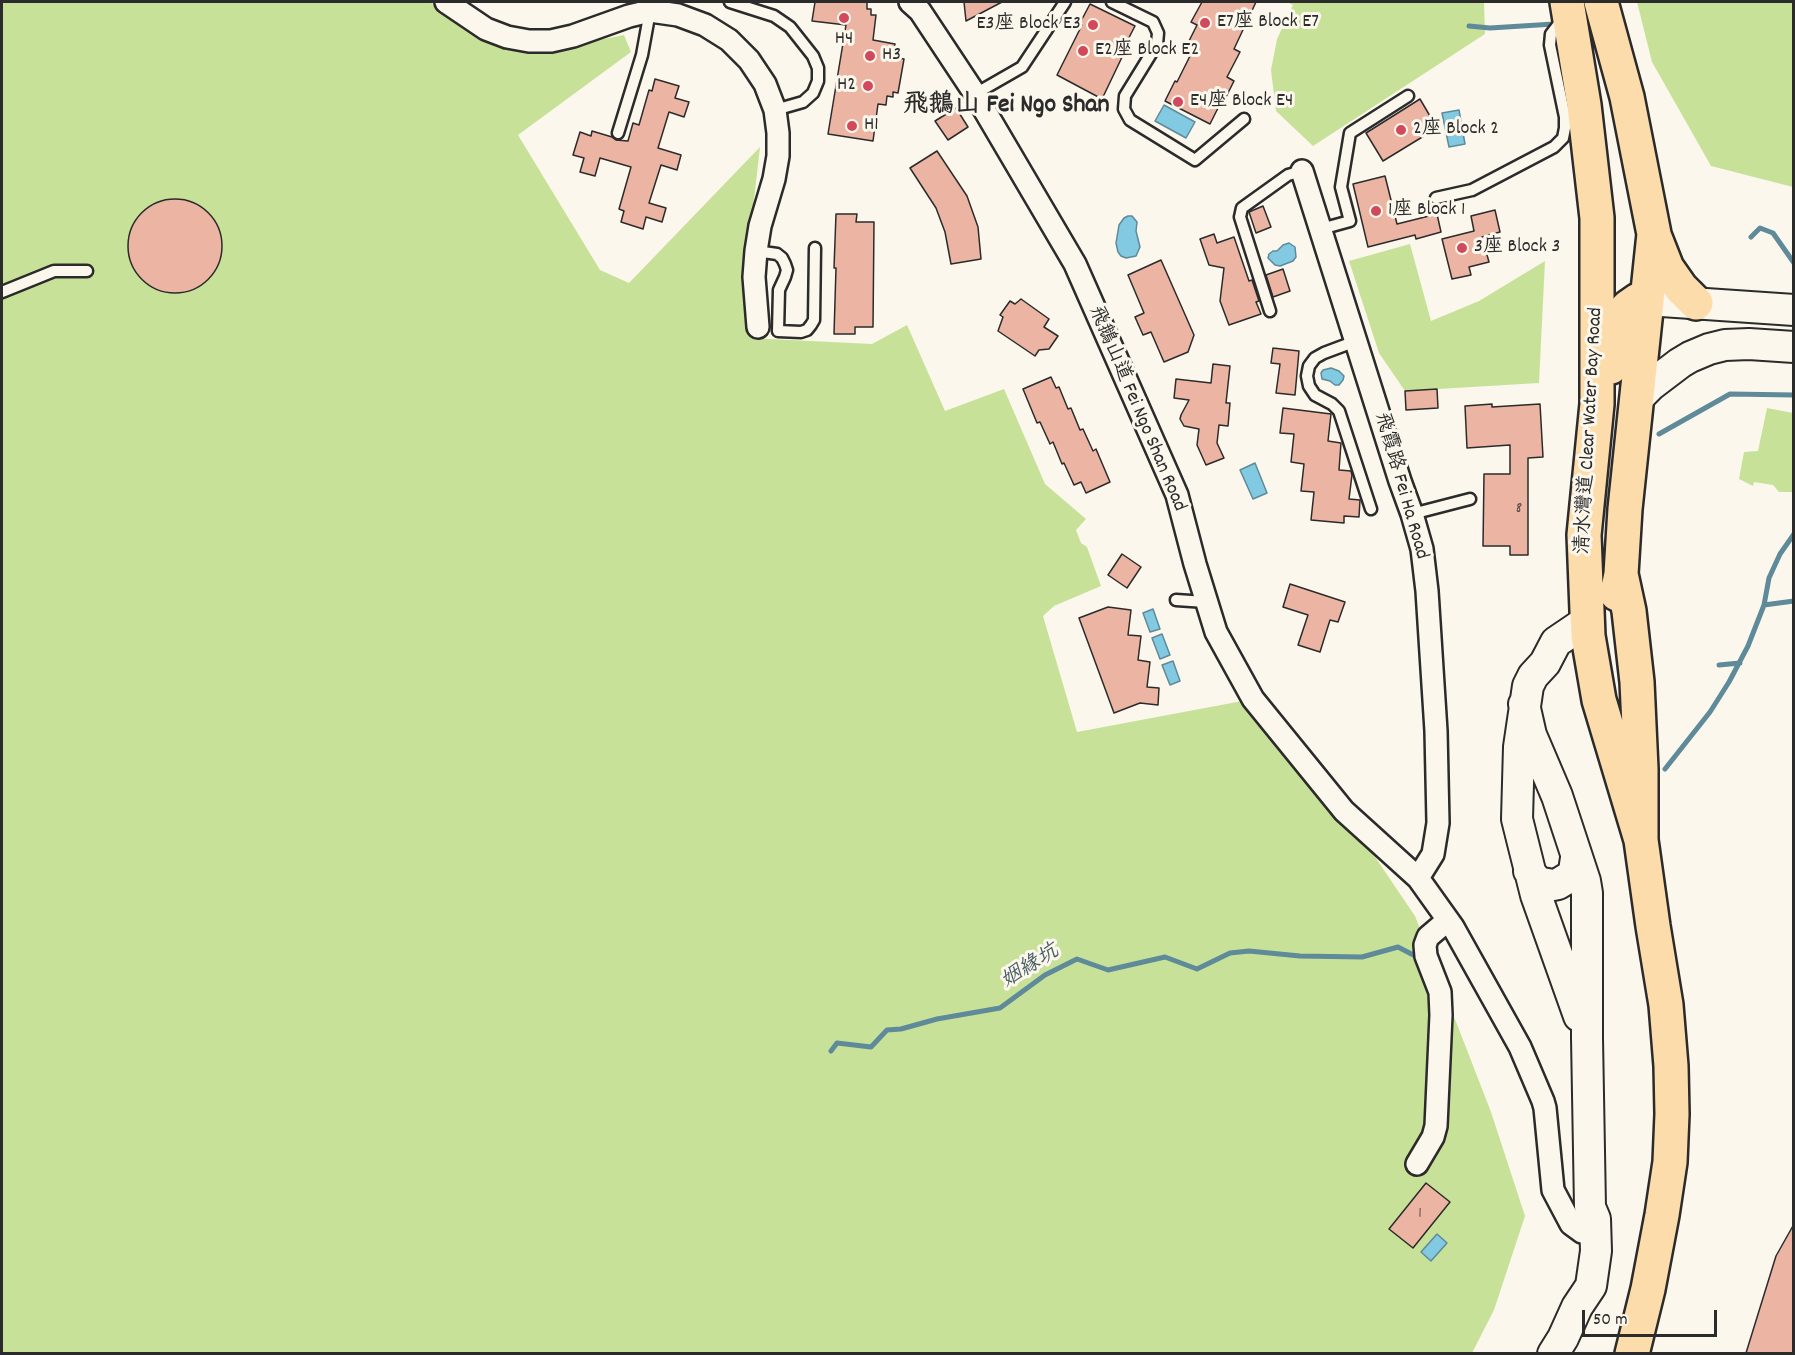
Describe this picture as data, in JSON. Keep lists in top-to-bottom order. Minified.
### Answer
{"streets":{"main road":["清水灣道 Clear Water Bay Road"],"street":["飛鵝山道 Fei Ngo Shan Road","飛霞路 Fei Ha Road"]},"crossings":[["飛鵝山道 Fei Ngo Shan Road","飛霞路 Fei Ha Road"]],"districts":["飛鵝山 Fei Ngo Shan"],"water":["姻緣坑"],"places":["H4","E7座 Block E7","E3座 Block E3","E2座 Block E2","H3","H2","E4座 Block E4","H1","2座 Block 2","1座 Block 1","3座 Block 3"],"house_numbers":["8","1"],"scale_bar":"50 m"}
